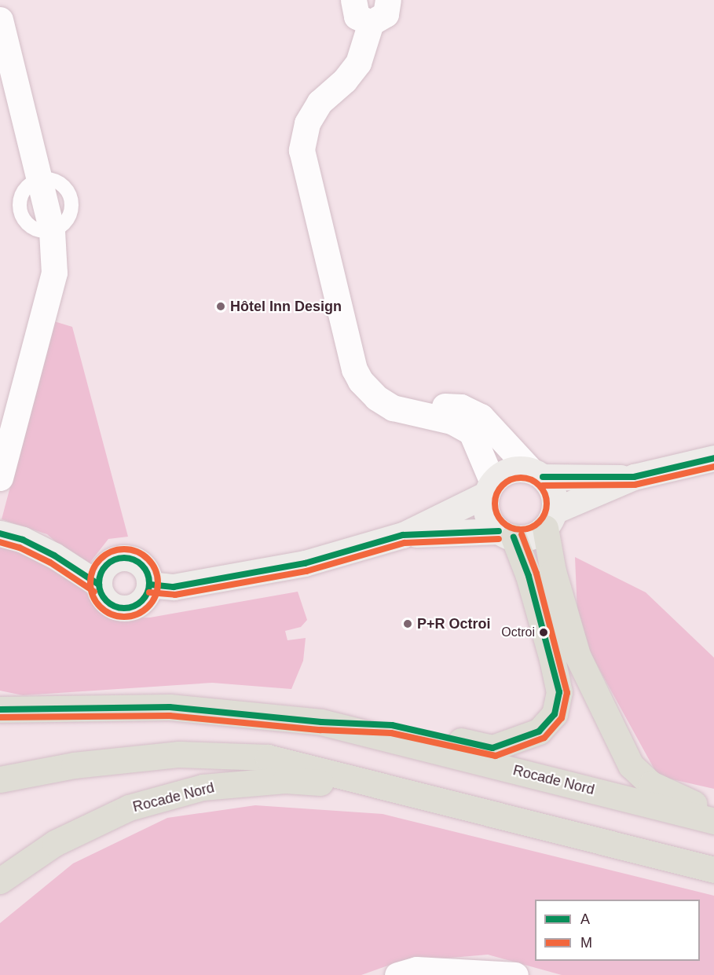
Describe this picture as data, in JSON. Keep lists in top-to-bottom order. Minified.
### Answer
{"streets":{"main road":["Rocade Nord"]},"places":["Hôtel Inn Design","P+R Octroi","Octroi"],"lines":["transit line A","transit line M"],"legend":["A","M"]}
